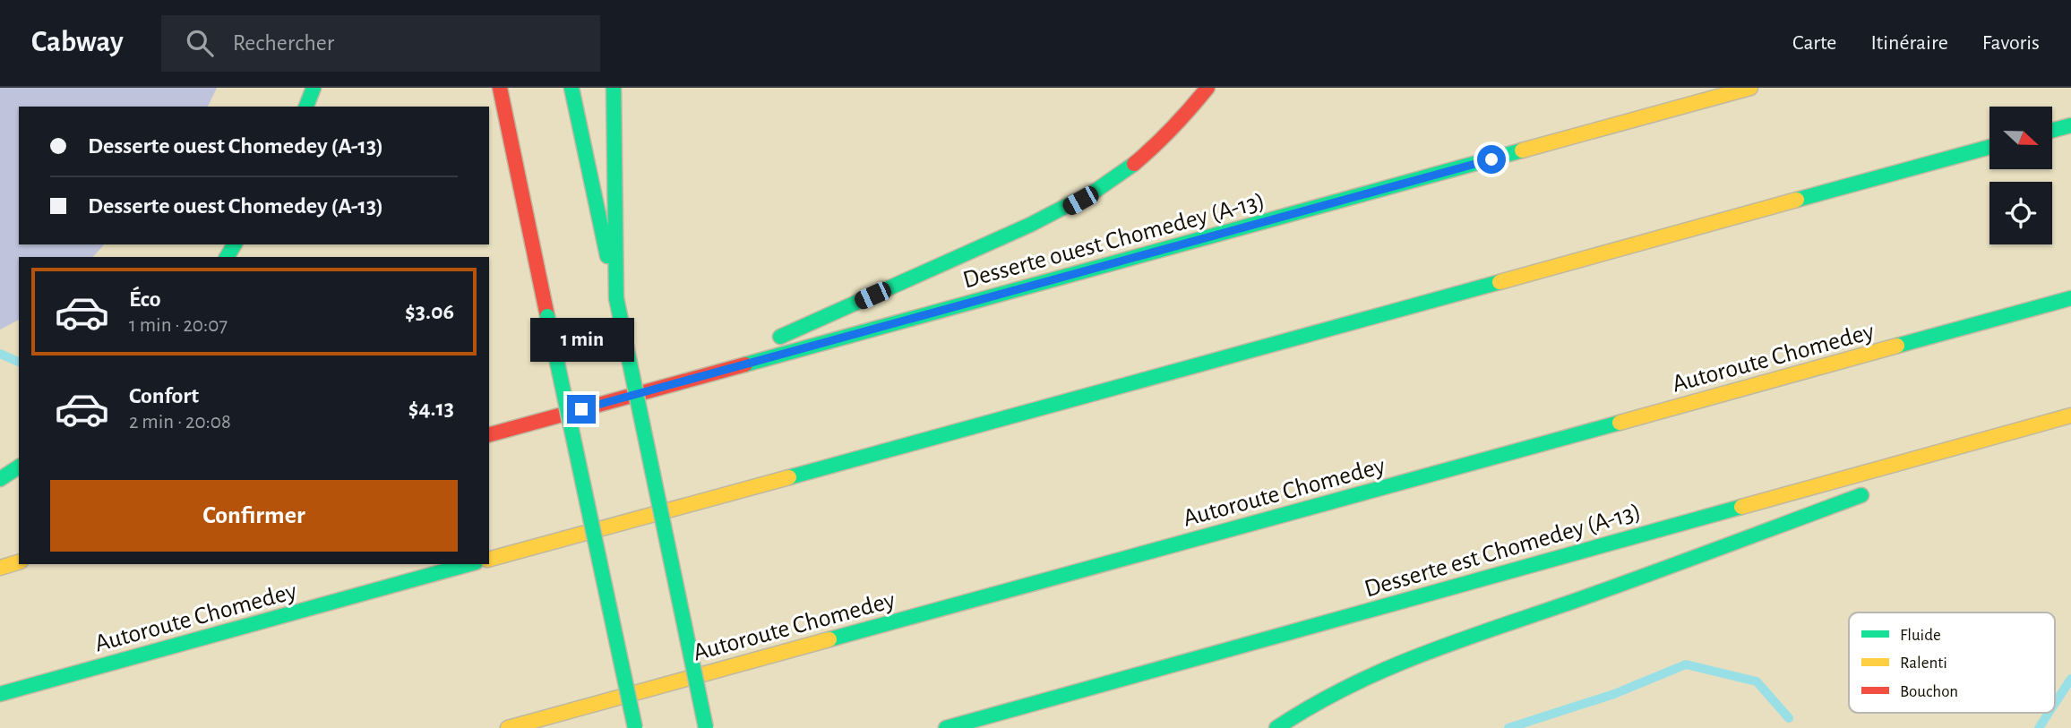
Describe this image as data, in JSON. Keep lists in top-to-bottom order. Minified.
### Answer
{"streets":{"main road":["Desserte ouest Chomedey (A-13)","Autoroute Chomedey","Desserte est Chomedey (A-13)"]},"legend":["Fluide","Ralenti","Bouchon"],"north":"right","page":{"header":"Cabway","search":"Rechercher","nav":["Carte","Itinéraire","Favoris"],"banner":["Desserte ouest Chomedey (A-13)","Desserte ouest Chomedey (A-13)"],"list":[{"name":"Éco","note":"1 min · 20:07","value":"$3.06"},{"name":"Confort","note":"2 min · 20:08","value":"$4.13"}],"bubble":"1 min","buttons":"Confirmer"}}
